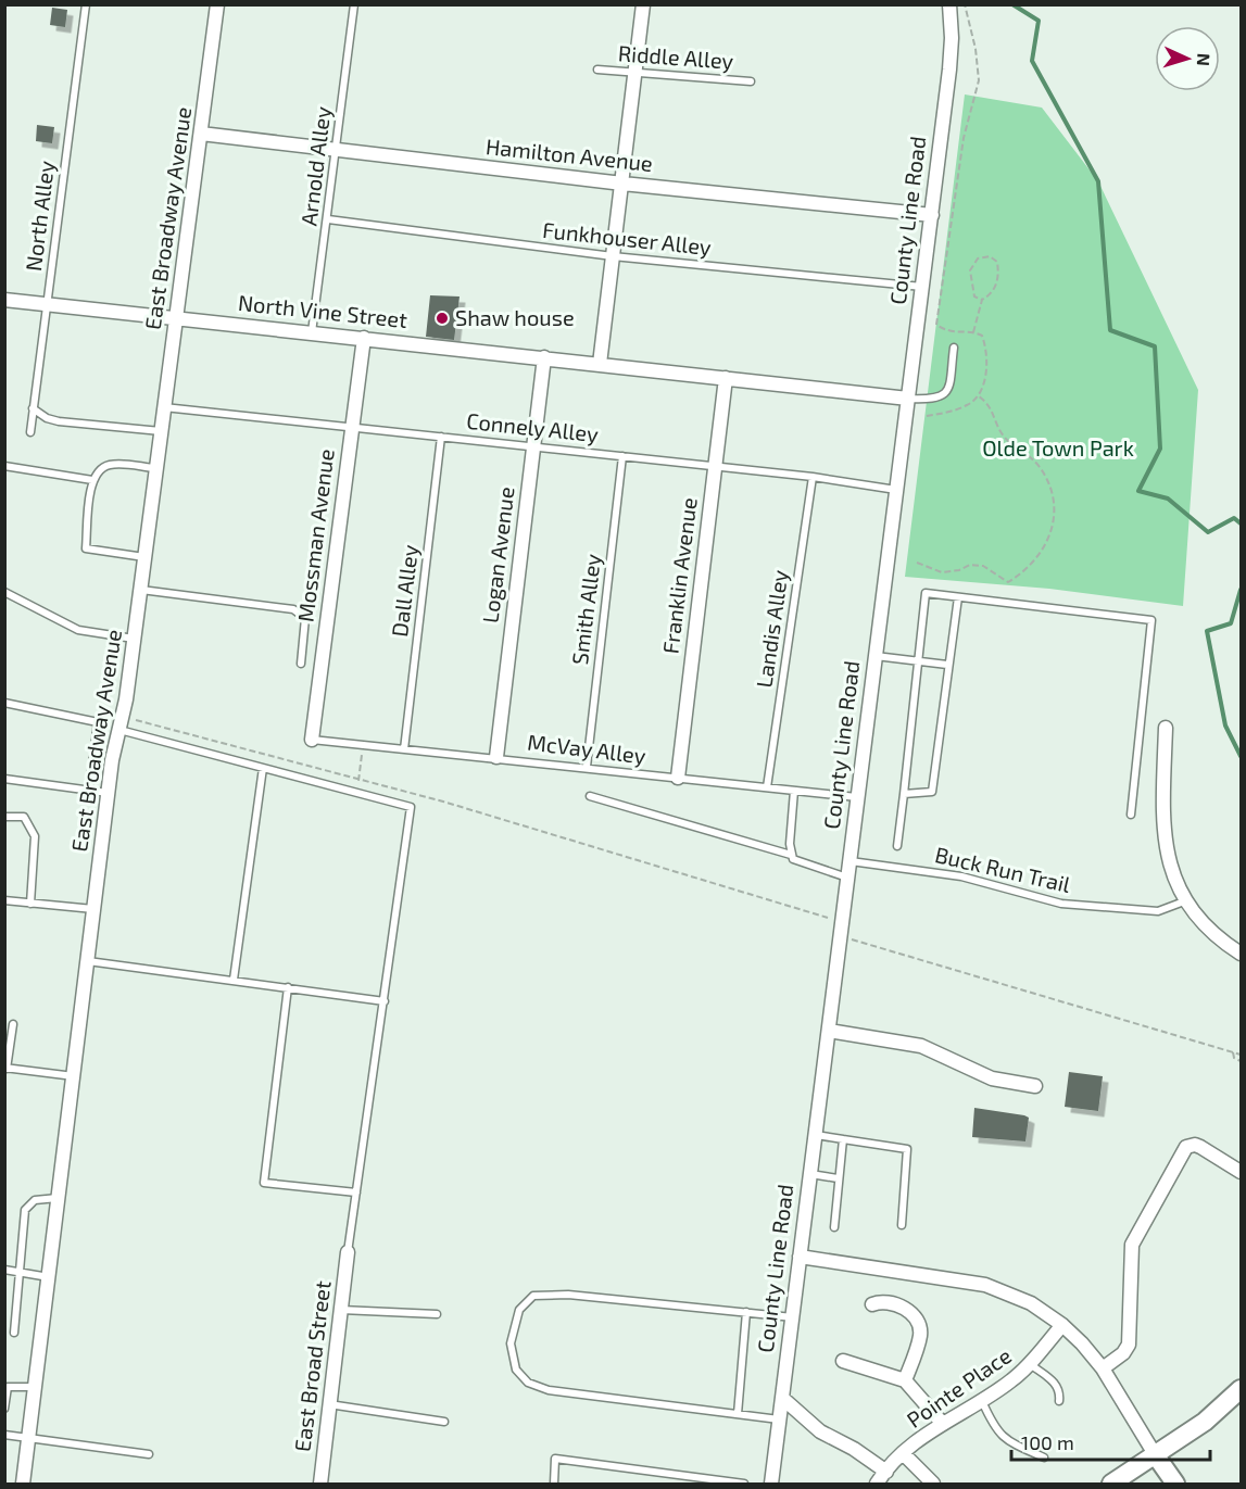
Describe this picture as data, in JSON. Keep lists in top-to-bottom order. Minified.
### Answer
{"streets":{"street":["Hamilton Avenue","East Broadway Avenue","County Line Road","North Vine Street","Mossman Avenue","Logan Avenue","Franklin Avenue","East Broad Street","Pointe Place"],"lane":["Riddle Alley","Arnold Alley","North Alley","Funkhouser Alley","Connely Alley","Dall Alley","Smith Alley","Landis Alley","McVay Alley","Buck Run Trail"]},"crossings":[["Hamilton Avenue","Arnold Alley"],["Hamilton Avenue","East Broadway Avenue"],["Hamilton Avenue","County Line Road"],["Arnold Alley","Funkhouser Alley"],["Arnold Alley","North Vine Street"],["North Alley","North Vine Street"],["East Broadway Avenue","North Vine Street"],["East Broadway Avenue","Connely Alley"],["County Line Road","Funkhouser Alley"],["County Line Road","North Vine Street"],["County Line Road","Connely Alley"],["County Line Road","McVay Alley"],["County Line Road","Buck Run Trail"],["North Vine Street","Mossman Avenue"],["North Vine Street","Logan Avenue"],["North Vine Street","Franklin Avenue"],["Connely Alley","Mossman Avenue"],["Connely Alley","Logan Avenue"],["Connely Alley","Franklin Avenue"],["Connely Alley","Dall Alley"],["Connely Alley","Smith Alley"],["Connely Alley","Landis Alley"],["Mossman Avenue","McVay Alley"],["Logan Avenue","McVay Alley"],["Franklin Avenue","McVay Alley"],["Dall Alley","McVay Alley"],["Smith Alley","McVay Alley"],["Landis Alley","McVay Alley"]],"parks":["Olde Town Park"],"places":["Shaw house"],"scale_bar":"100 m","north":"right"}
